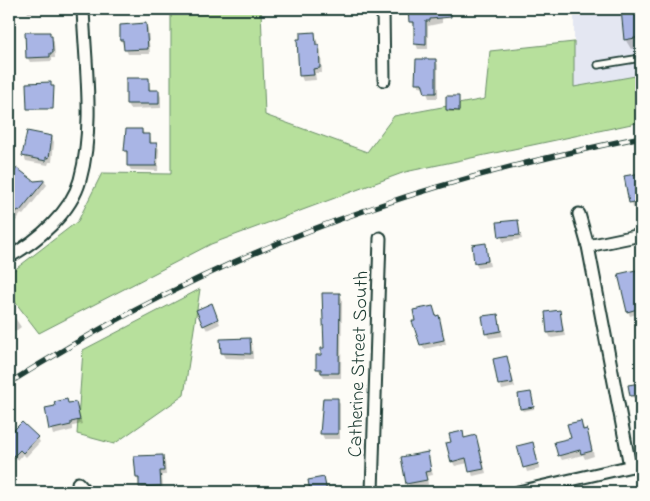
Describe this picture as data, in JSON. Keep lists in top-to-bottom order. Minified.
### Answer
{"streets":{"street":["Catherine Street South"]}}
